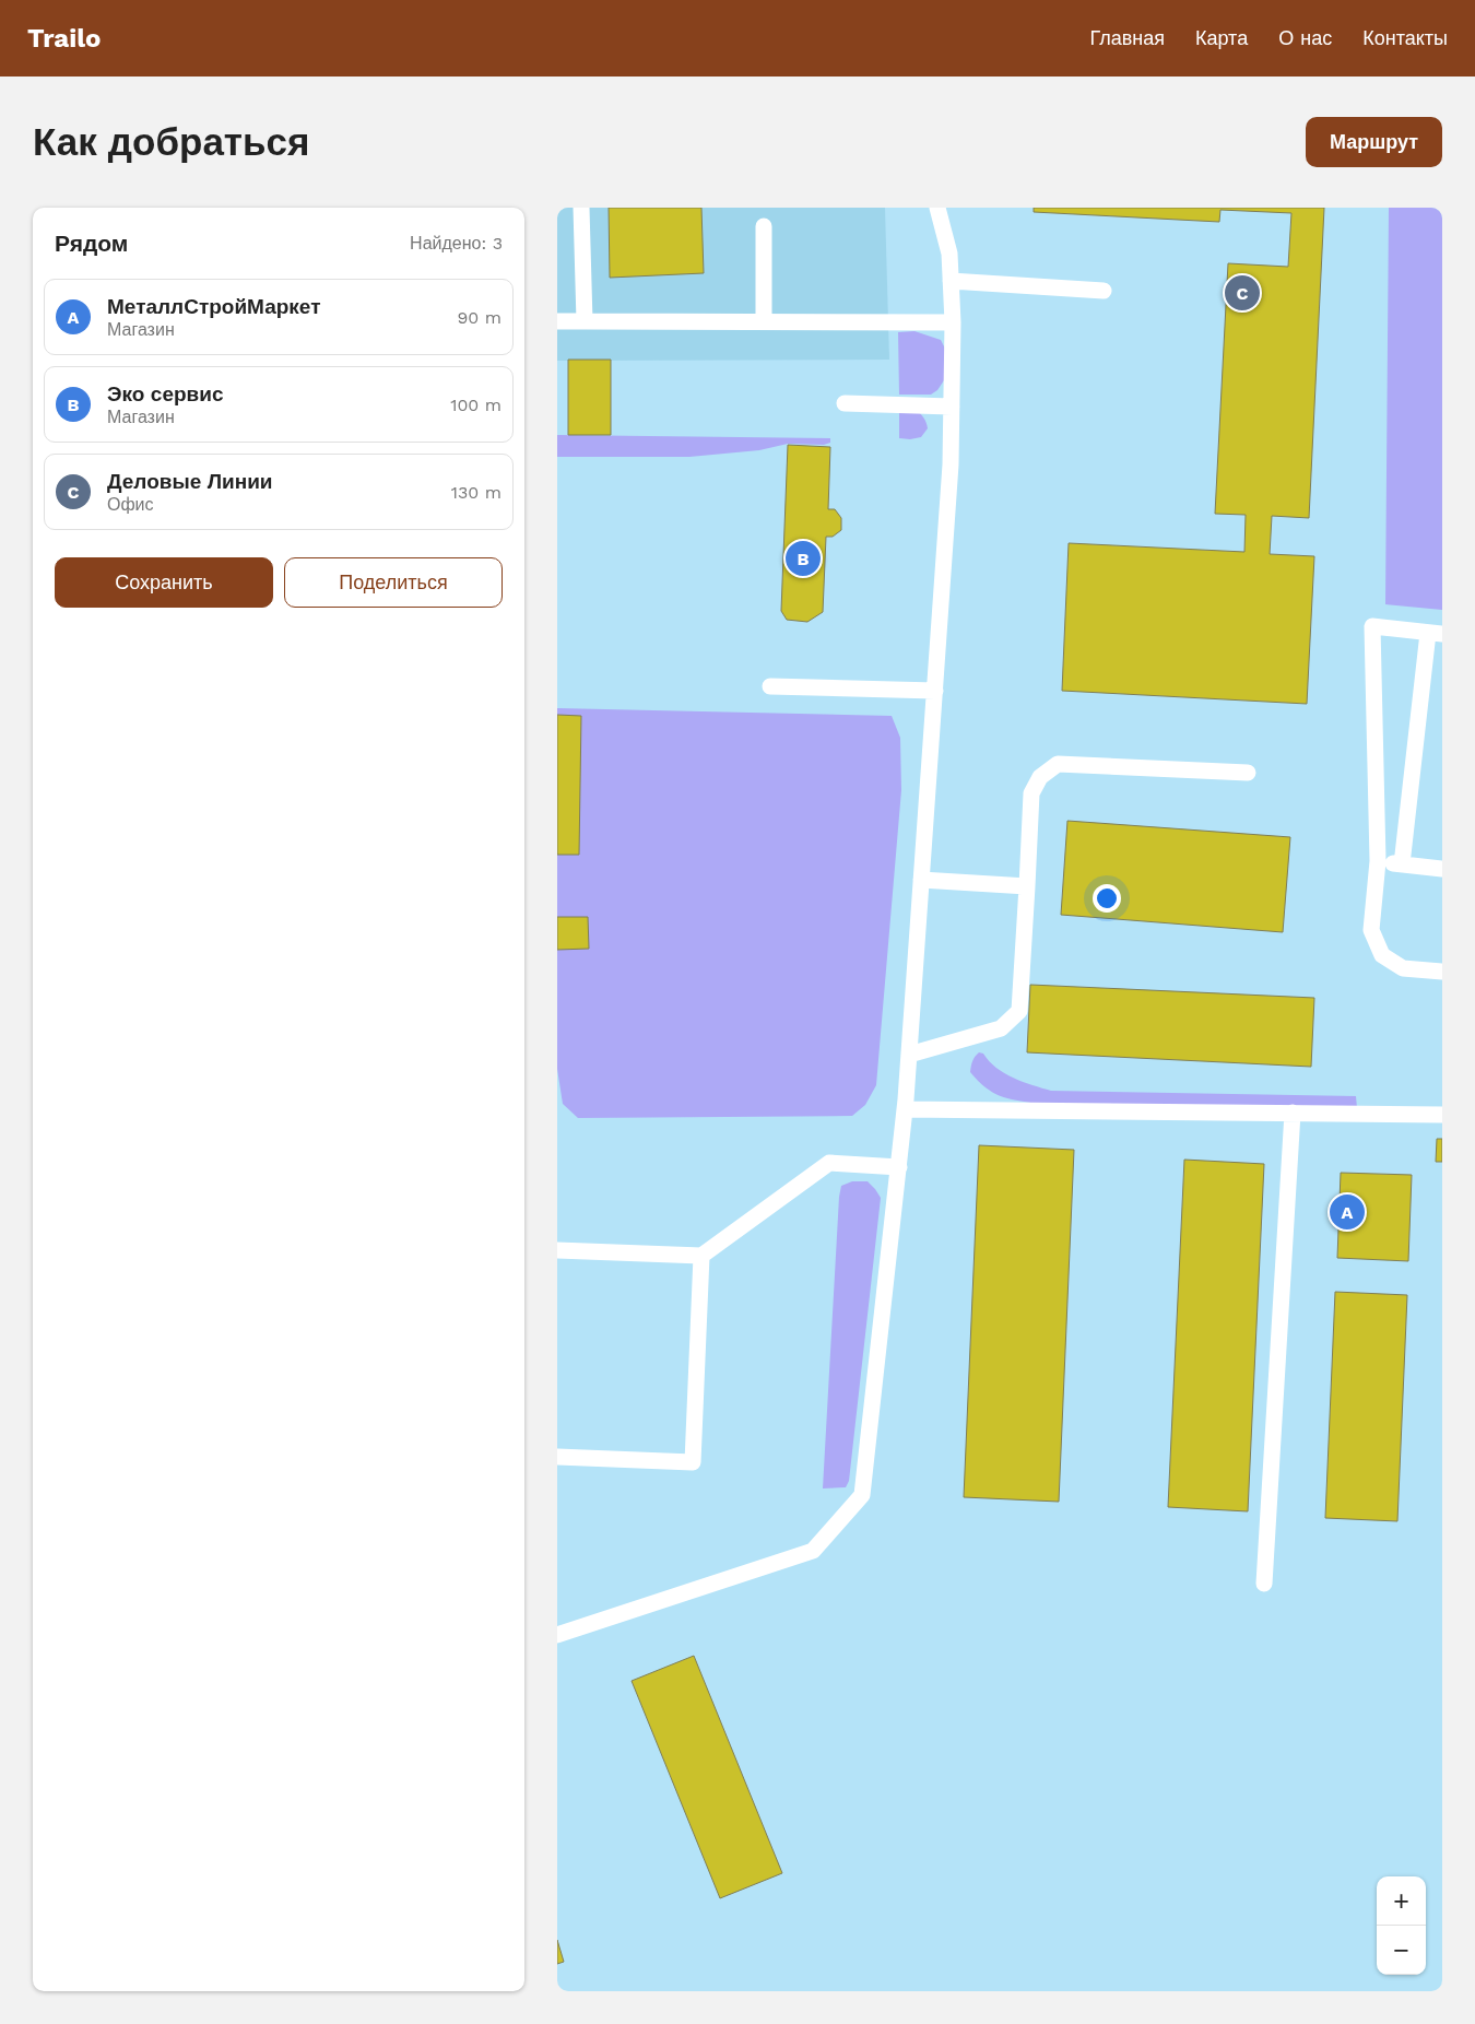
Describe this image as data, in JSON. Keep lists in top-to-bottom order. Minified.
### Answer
{"page":{"header":"Trailo","nav":["Главная","Карта","О нас","Контакты"],"buttons":["Маршрут",["Сохранить","Поделиться"]],"title":"Как добраться","heading":["Рядом","Найдено: 3"],"pins":["C","B","A"],"list":[{"mark":"A","name":"МеталлСтройМаркет","note":"Магазин","value":"90 m"},{"mark":"B","name":"Эко сервис","note":"Магазин","value":"100 m"},{"mark":"C","name":"Деловые Линии","note":"Офис","value":"130 m"}],"map_buttons":["+","−"]}}
